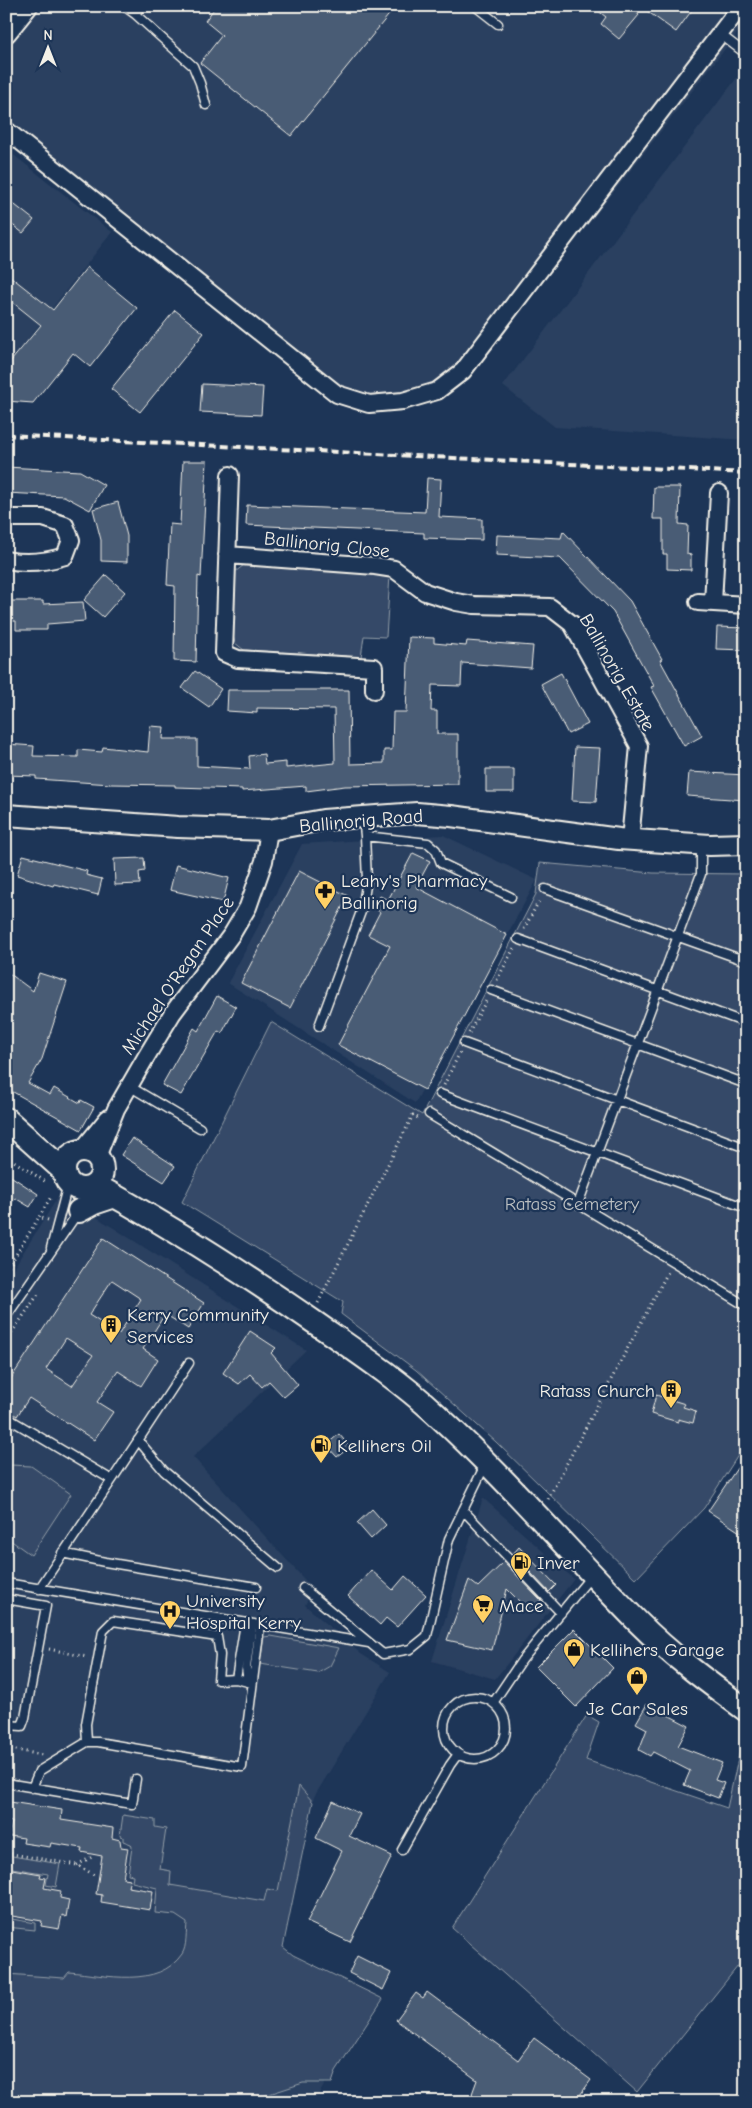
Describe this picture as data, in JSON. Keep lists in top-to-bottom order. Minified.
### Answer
{"streets":{"street":["Ballinorig Close","Ballinorig Estate","Ballinorig Road","Michael O'Regan Place"]},"crossings":[["Ballinorig Close","Ballinorig Estate"],["Ballinorig Estate","Ballinorig Road"],["Ballinorig Road","Michael O'Regan Place"]],"parks":["Ratass Cemetery"],"places":{"pharmacy":["Leahy's Pharmacy Ballinorig"],"building":["Kerry Community Services","Ratass Church"],"fuel station":["Kellihers Oil","Inver"],"supermarket":["Mace"],"hospital":["University Hospital Kerry"],"shop":["Kellihers Garage","Je Car Sales"]},"north":"top"}
